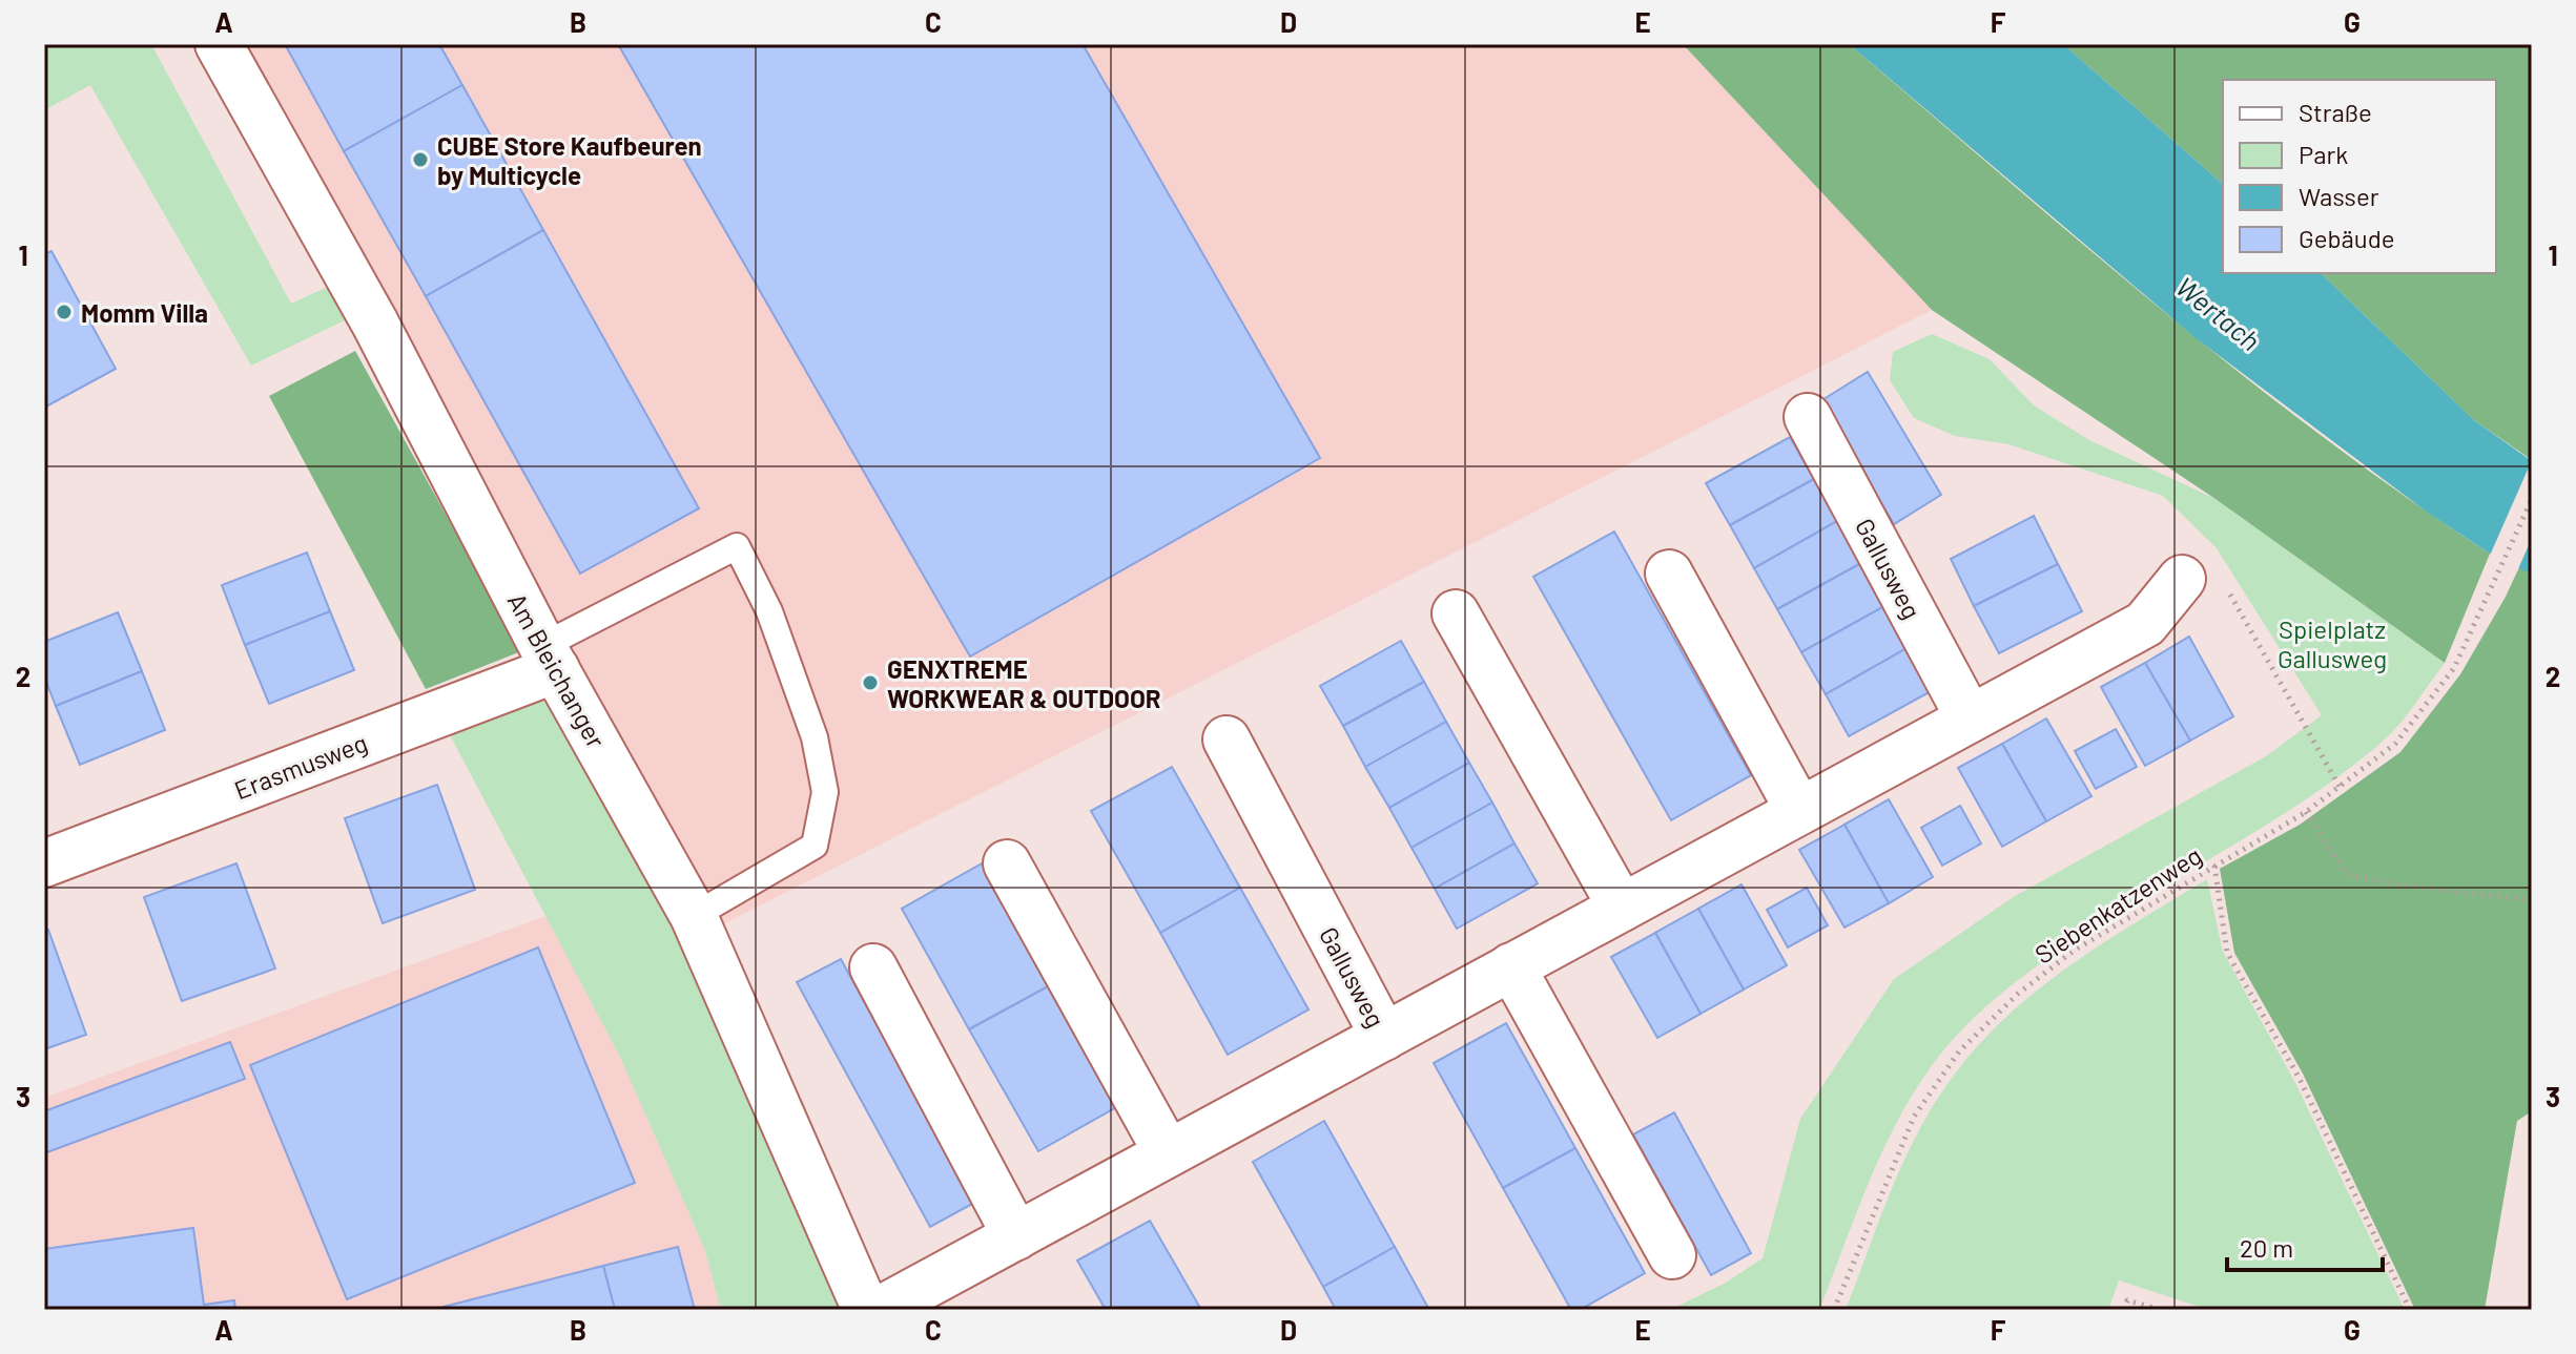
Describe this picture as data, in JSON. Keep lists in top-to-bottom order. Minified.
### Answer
{"streets":{"street":["Gallusweg","Am Bleichanger","Erasmusweg"],"path":["Siebenkatzenweg"]},"crossings":[["Am Bleichanger","Erasmusweg"]],"water":["Wertach"],"parks":["Spielplatz Gallusweg"],"places":["CUBE Store Kaufbeuren by Multicycle","Momm Villa","GENXTREME WORKWEAR & OUTDOOR"],"legend":["Straße","Park","Wasser","Gebäude"],"scale_bar":"20 m","grid":{"columns":["A","B","C","D","E","F","G"],"rows":["1","2","3"]}}
